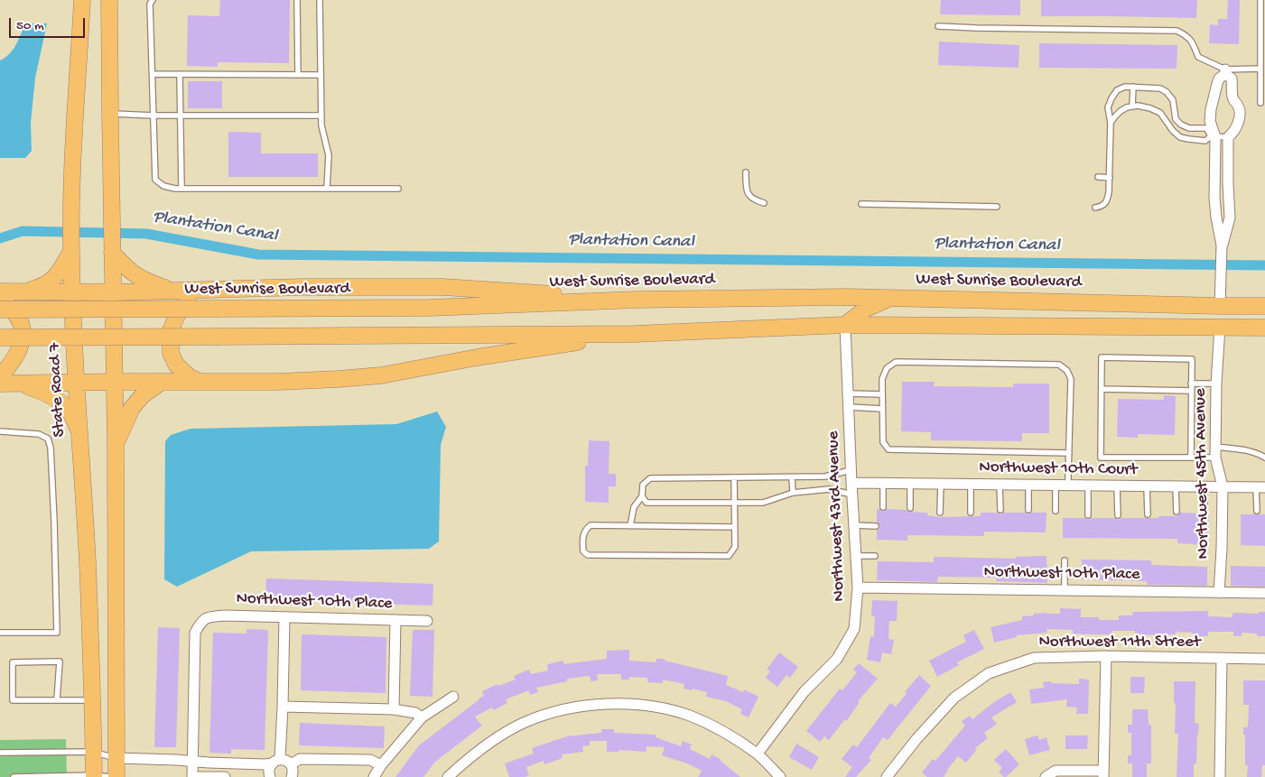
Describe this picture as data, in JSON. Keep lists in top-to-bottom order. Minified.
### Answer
{"streets":{"main road":["West Sunrise Boulevard","State Road 7"],"street":["Northwest 10th Court","Northwest 45th Avenue","Northwest 43rd Avenue","Northwest 10th Place","Northwest 11th Street"]},"crossings":[["Northwest 10th Court","Northwest 45th Avenue"],["Northwest 10th Court","Northwest 43rd Avenue"],["Northwest 45th Avenue","Northwest 10th Place"],["Northwest 43rd Avenue","Northwest 10th Place"]],"water":["Plantation Canal"],"scale_bar":"50 m"}
